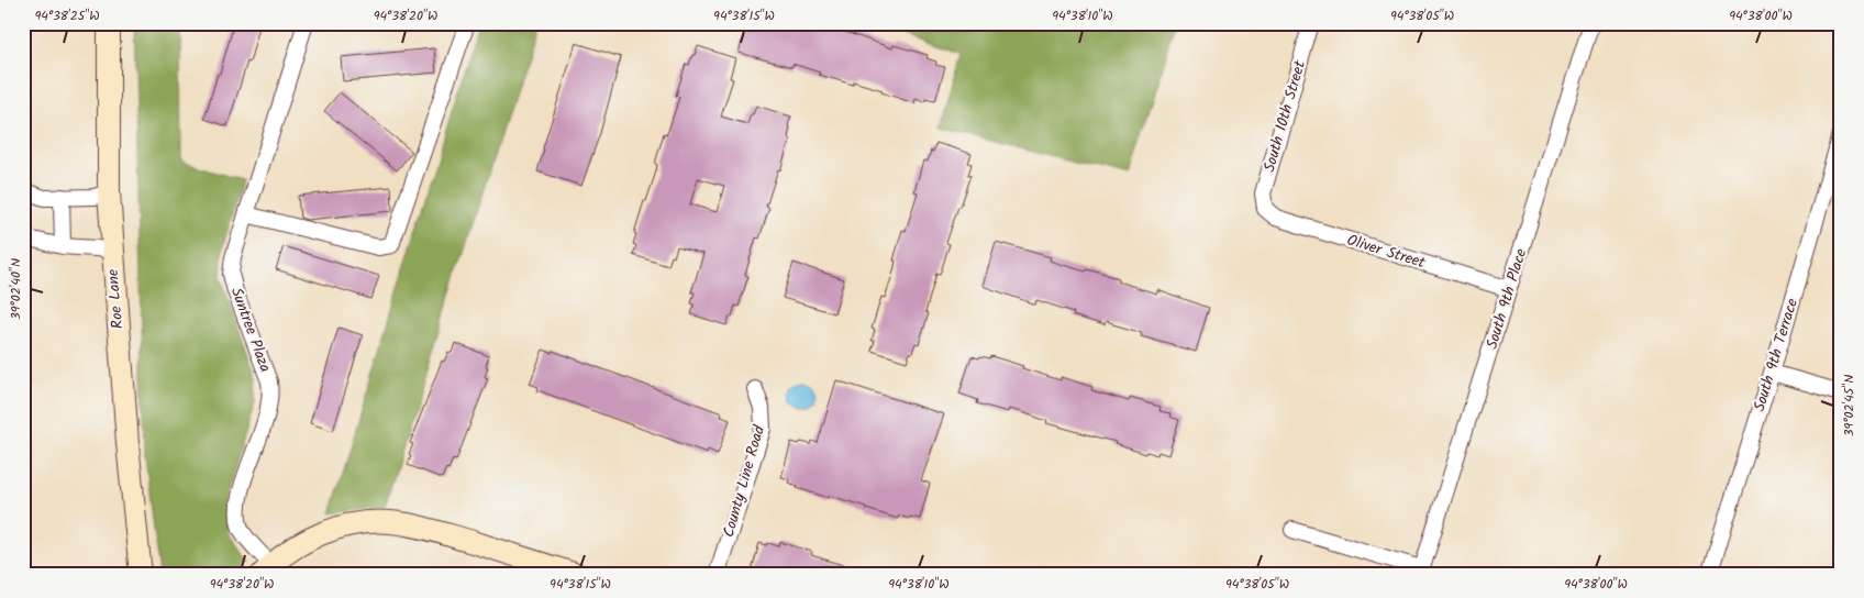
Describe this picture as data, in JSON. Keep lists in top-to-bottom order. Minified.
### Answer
{"streets":{"street":["South 10th Street","Oliver Street","Roe Lane","South 9th Place","Suntree Plaza","South 9th Terrace","County Line Road"]},"crossings":[["South 10th Street","Oliver Street"],["Oliver Street","South 9th Place"]],"coordinates":["94°38'25\"W","94°38'20\"W","94°38'15\"W","94°38'10\"W","94°38'05\"W","94°38'00\"W","39°02'40\"N","39°02'45\"N"]}
